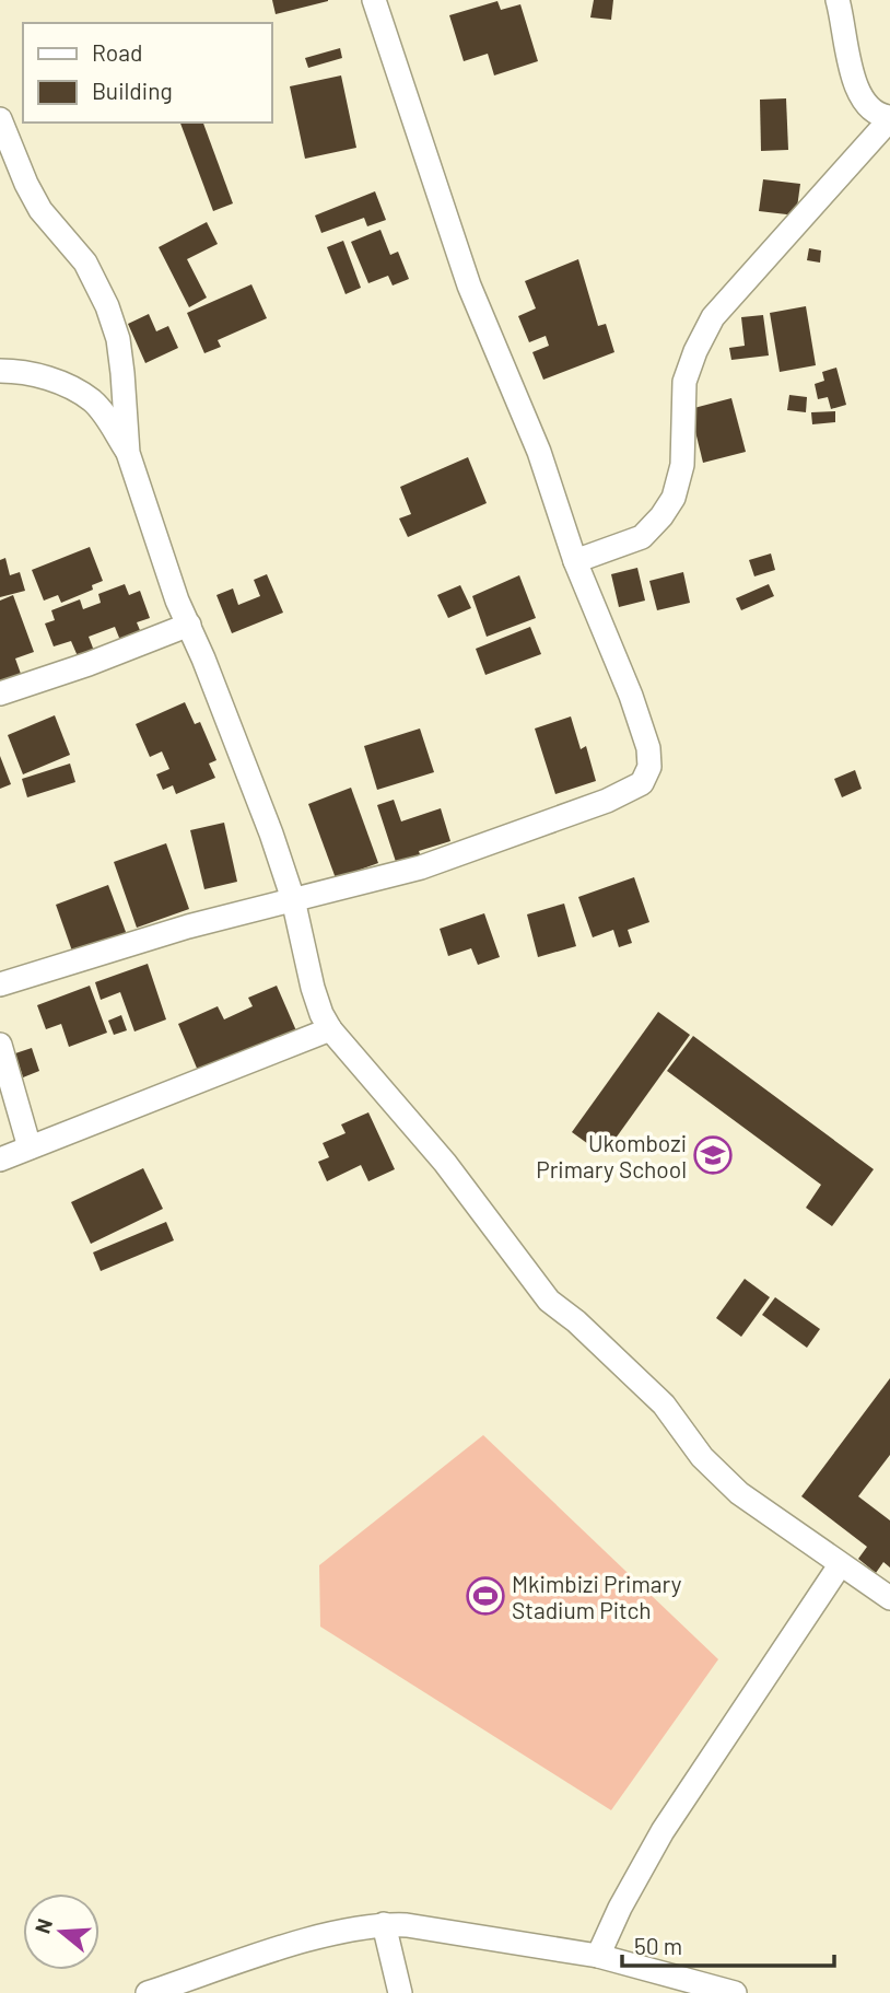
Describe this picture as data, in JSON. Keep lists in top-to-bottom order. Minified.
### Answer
{"places":{"school or university":["Ukombozi Primary School"],"sports":["Mkimbizi Primary Stadium Pitch"]},"legend":["Road","Building"],"scale_bar":"50 m","north":"left"}
